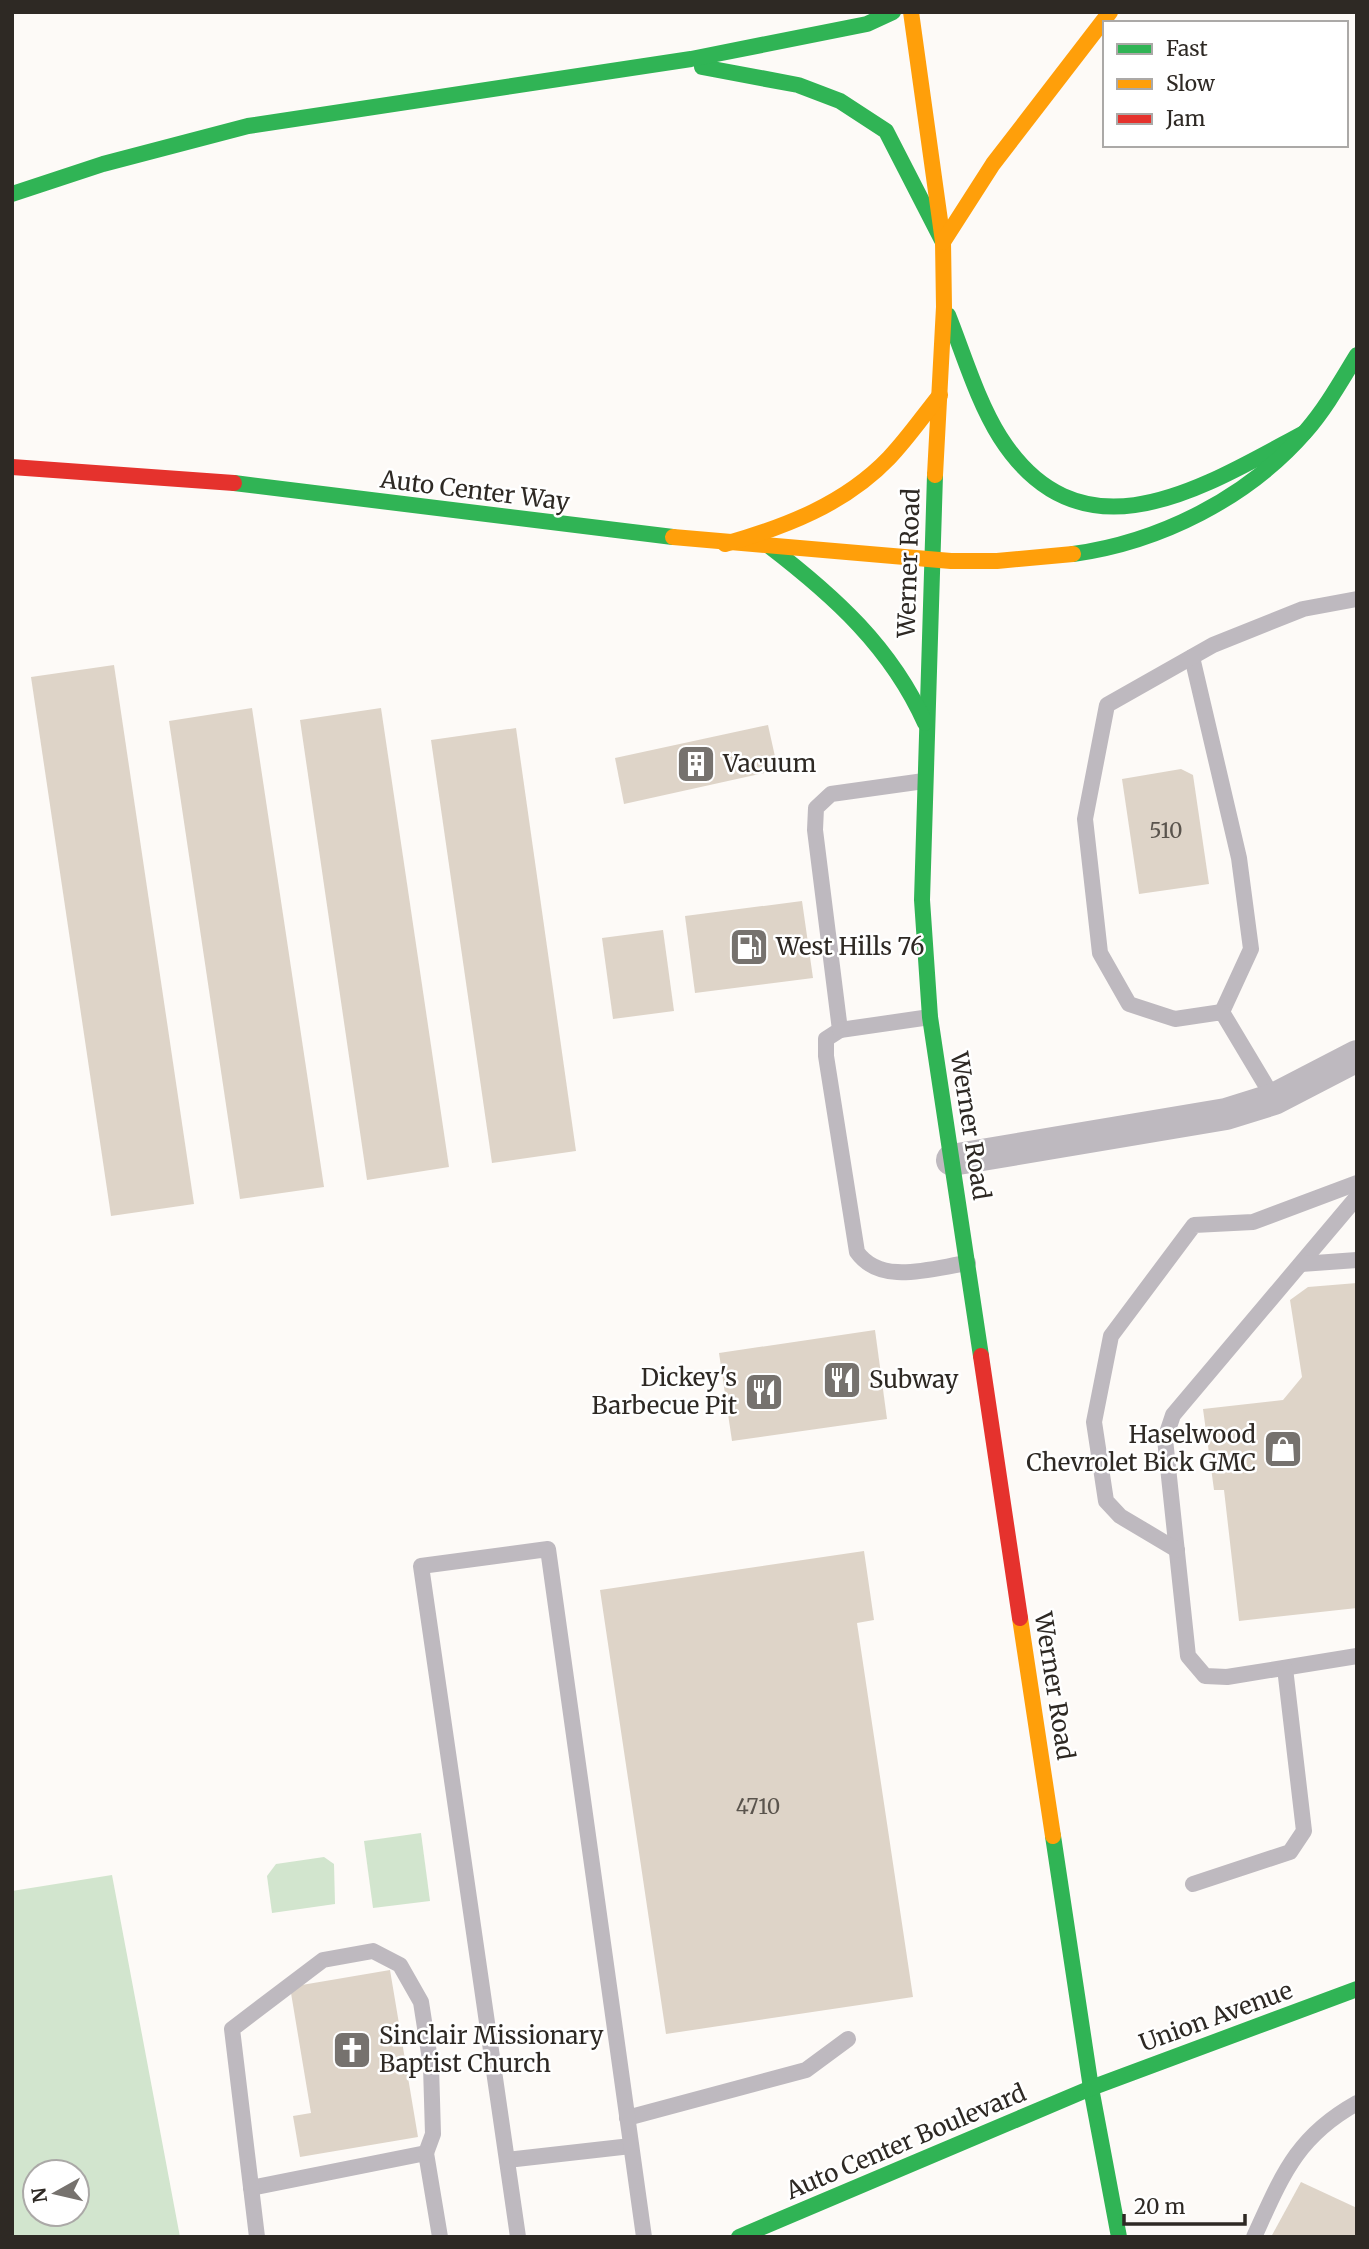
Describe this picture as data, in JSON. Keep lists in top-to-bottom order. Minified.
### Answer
{"streets":{"main road":["Auto Center Way","Werner Road","Union Avenue","Auto Center Boulevard"]},"crossings":[["Auto Center Way","Werner Road"],["Werner Road","Union Avenue"],["Werner Road","Auto Center Boulevard"],["Union Avenue","Auto Center Boulevard"]],"places":{"building":["Vacuum"],"fuel station":["West Hills 76"],"restaurant":["Subway","Dickey's Barbecue Pit"],"shop":["Haselwood Chevrolet Bick GMC"],"church":["Sinclair Missionary Baptist Church"]},"house_numbers":["510","4710"],"legend":["Fast","Slow","Jam"],"scale_bar":"20 m","north":"left"}
